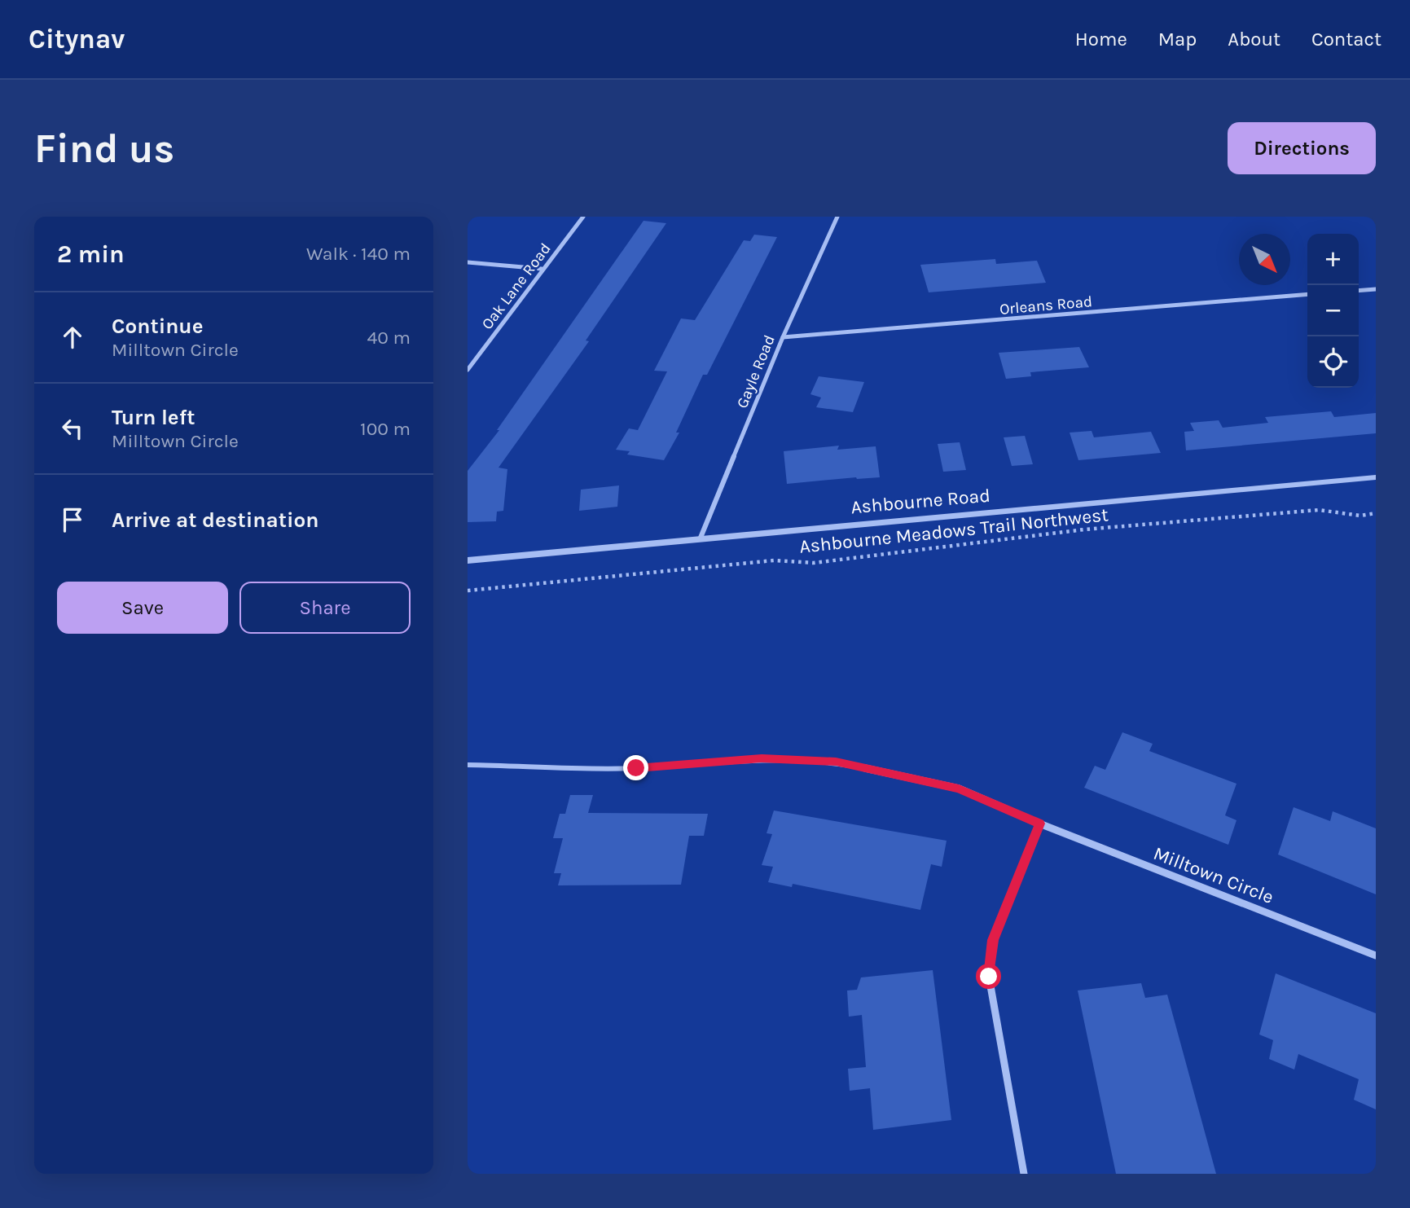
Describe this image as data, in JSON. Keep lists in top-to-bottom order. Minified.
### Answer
{"streets":{"street":["Oak Lane Road","Orleans Road","Gayle Road","Ashbourne Road","Milltown Circle"],"path":["Ashbourne Meadows Trail Northwest"]},"crossings":[["Orleans Road","Gayle Road"],["Gayle Road","Ashbourne Road"]],"north":"bottom right","page":{"header":"Citynav","nav":["Home","Map","About","Contact"],"buttons":["Directions",["Save","Share"]],"title":"Find us","heading":["2 min","Walk · 140 m"],"map_buttons":["+","−"],"list":[["Continue","Milltown Circle","40 m"],["Turn left","Milltown Circle","100 m"],"Arrive at destination"]}}
